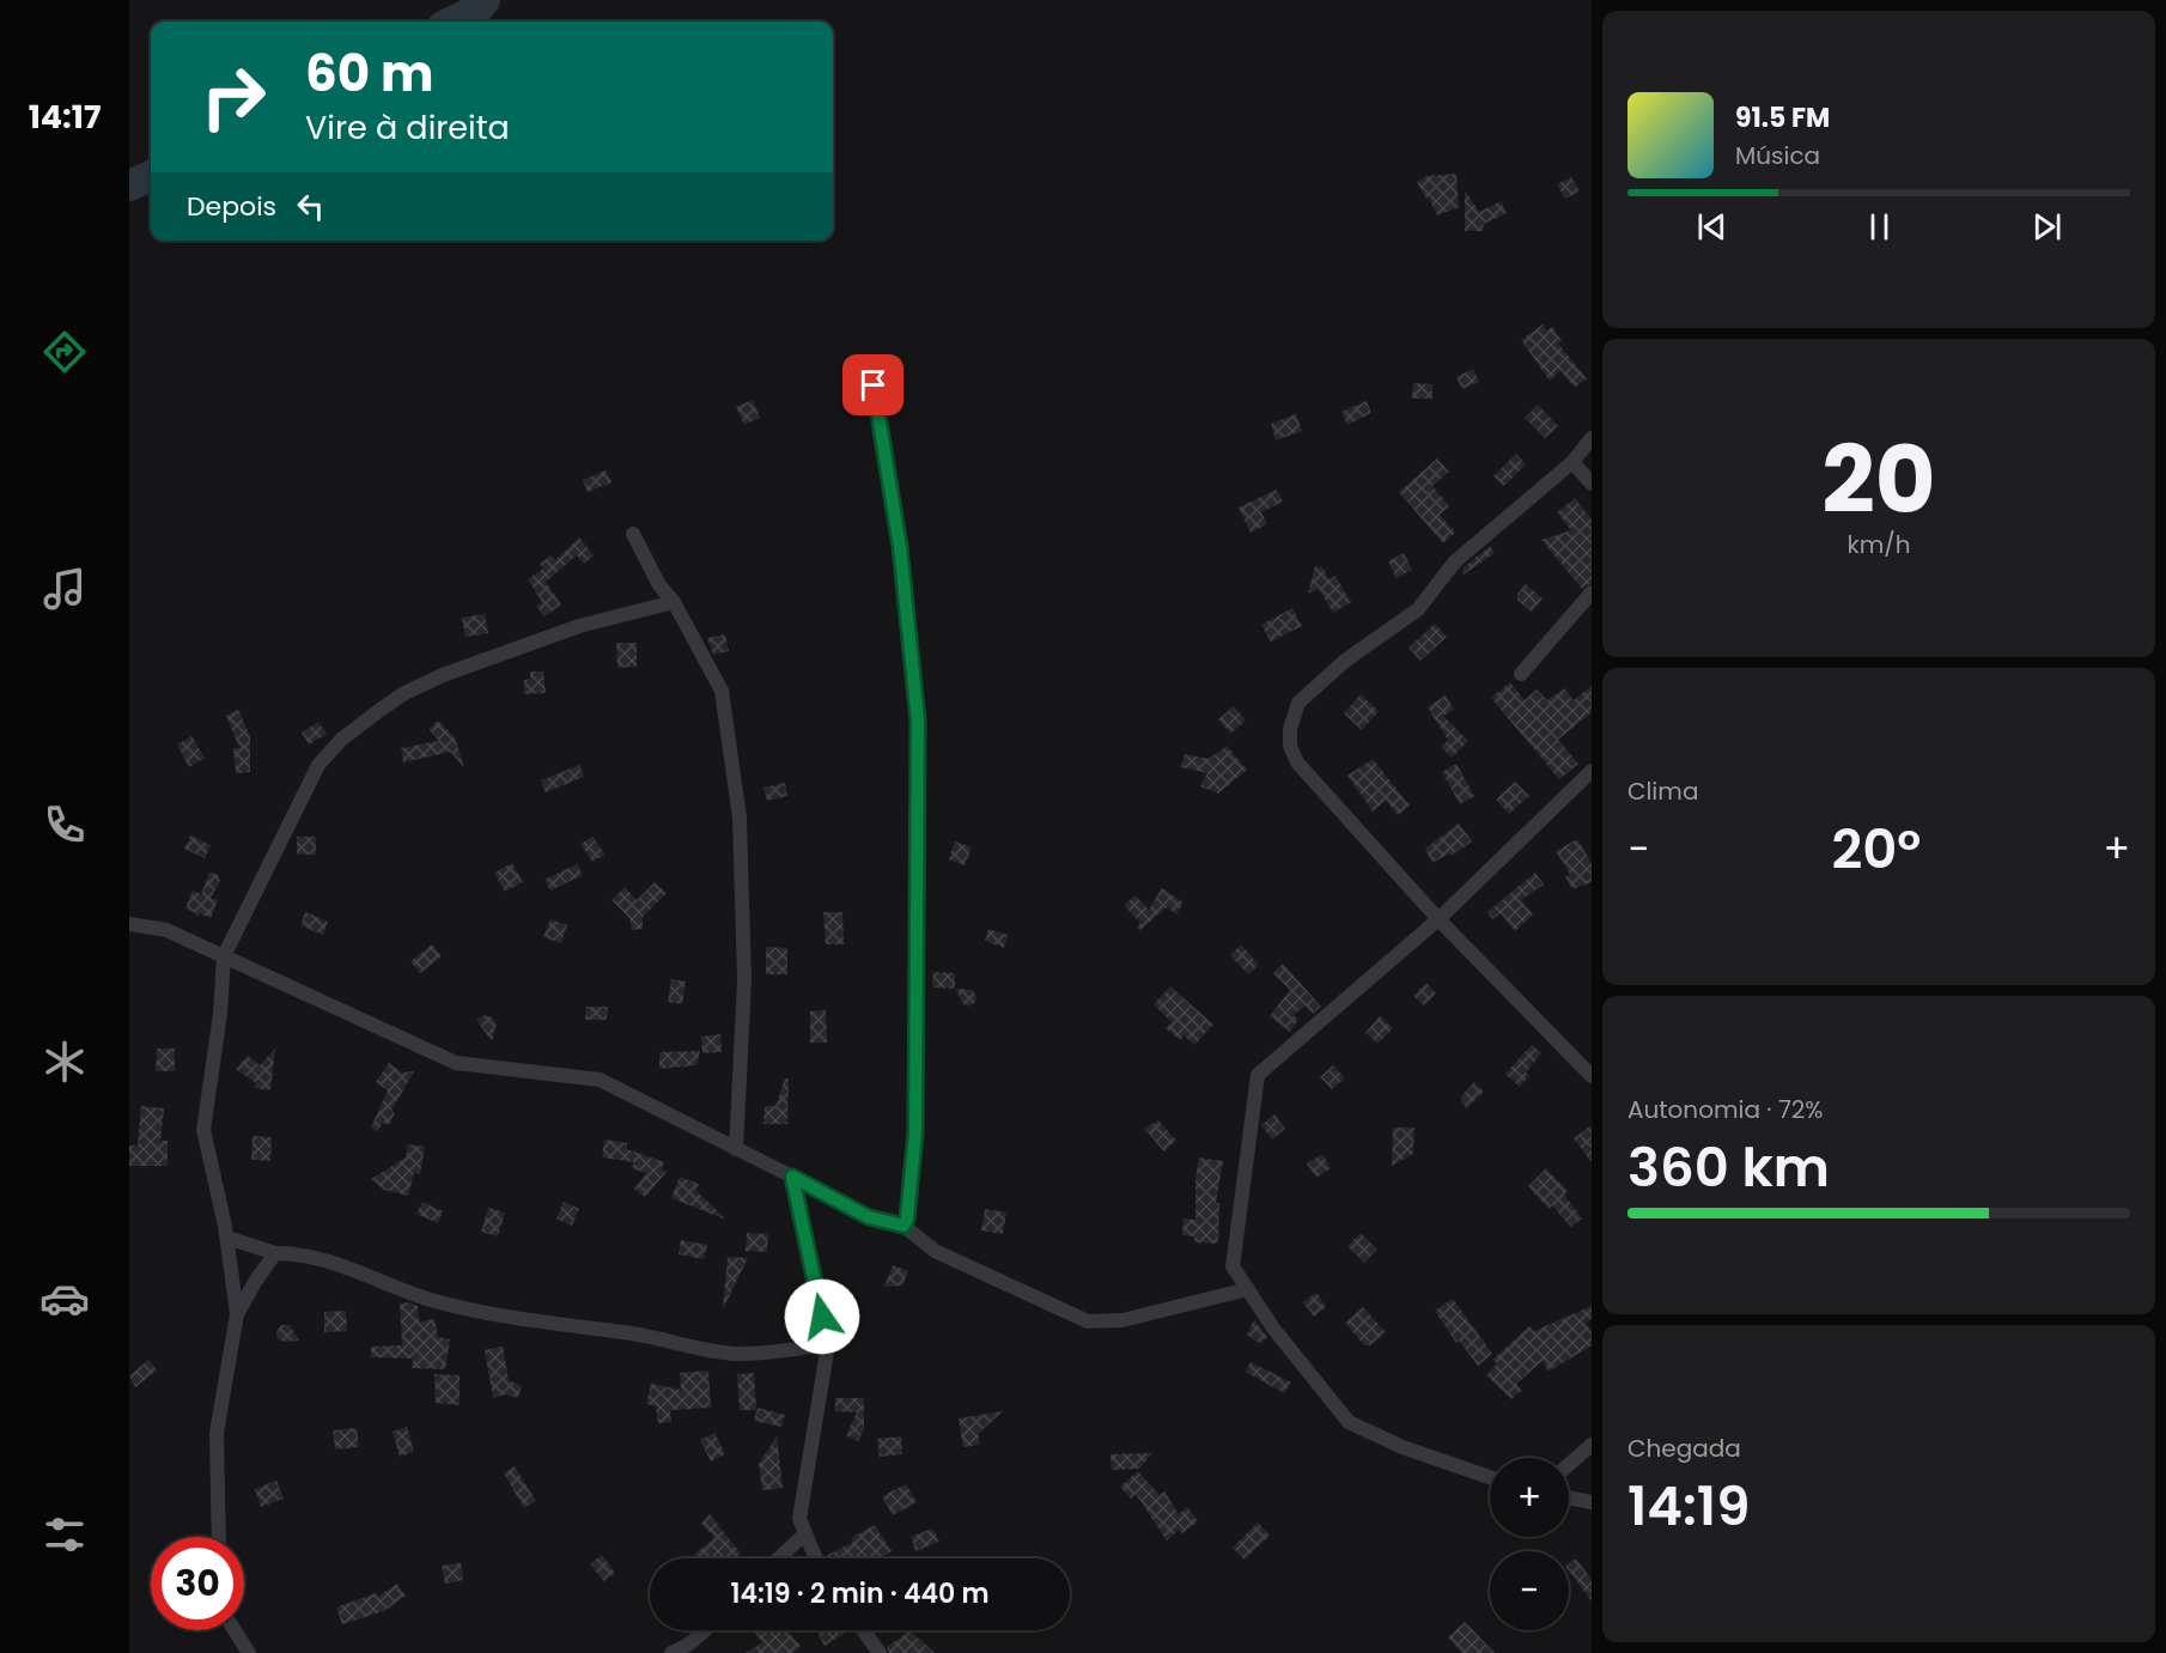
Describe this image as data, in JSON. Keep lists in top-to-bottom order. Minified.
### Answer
{"page":{"tabs":"14:17","turn":["60 m","Vire à direita"],"song":["91.5 FM","Música"],"then":"Depois","tile":[["20","km/h"],"Clima",["Autonomia · 72%","360 km"],["Chegada","14:19"]],"heat":["−","20°","+"],"map_buttons":["+","−"],"limit":"30","trip":"14:19 · 2 min · 440 m"}}
